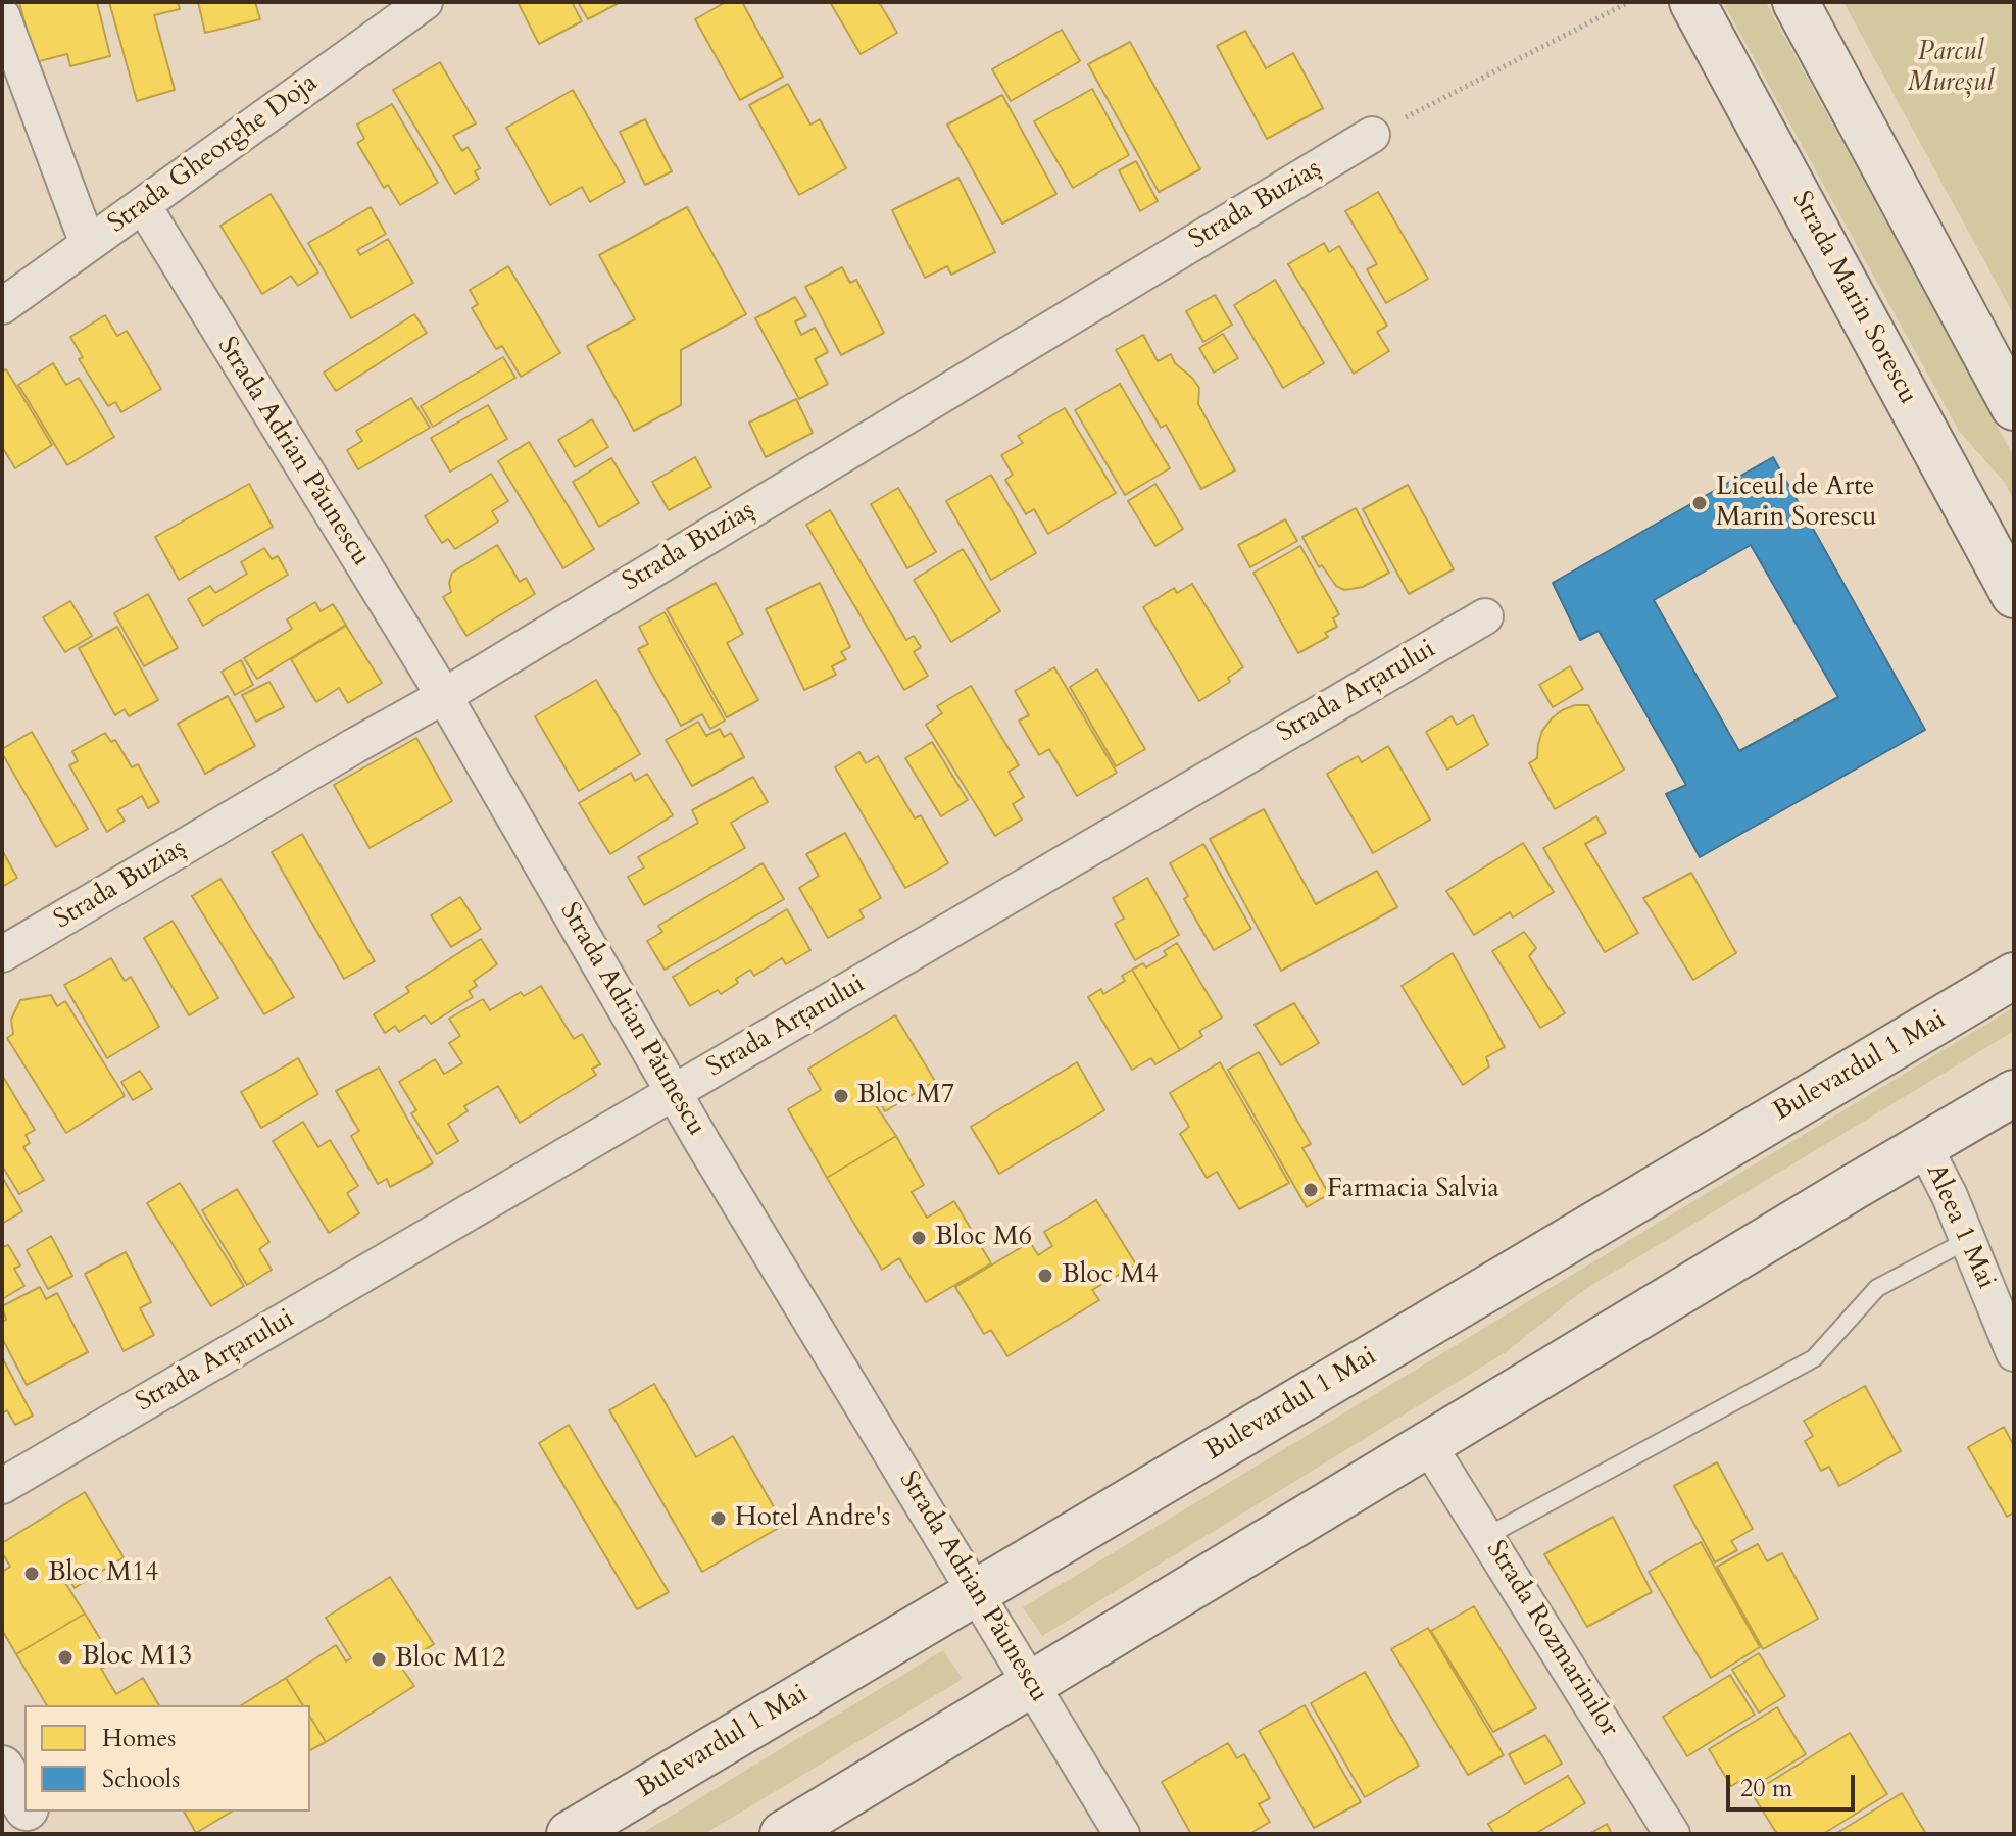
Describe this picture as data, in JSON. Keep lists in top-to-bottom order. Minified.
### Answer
{"streets":{"main road":["Strada Marin Sorescu","Bulevardul 1 Mai"],"street":["Strada Gheorghe Doja","Strada Buziaș","Strada Adrian Păunescu","Strada Arțarului","Aleea 1 Mai","Strada Rozmarinilor"]},"crossings":[["Strada Gheorghe Doja","Strada Adrian Păunescu"],["Strada Buziaș","Strada Adrian Păunescu"],["Strada Adrian Păunescu","Strada Arțarului"],["Strada Adrian Păunescu","Bulevardul 1 Mai"]],"parks":["Parcul Mureșul"],"places":["Liceul de Arte Marin Sorescu","Bloc M7","Farmacia Salvia","Bloc M6","Bloc M4","Hotel Andre's","Bloc M14","Bloc M13","Bloc M12"],"legend":["Homes","Schools"],"scale_bar":"20 m"}
